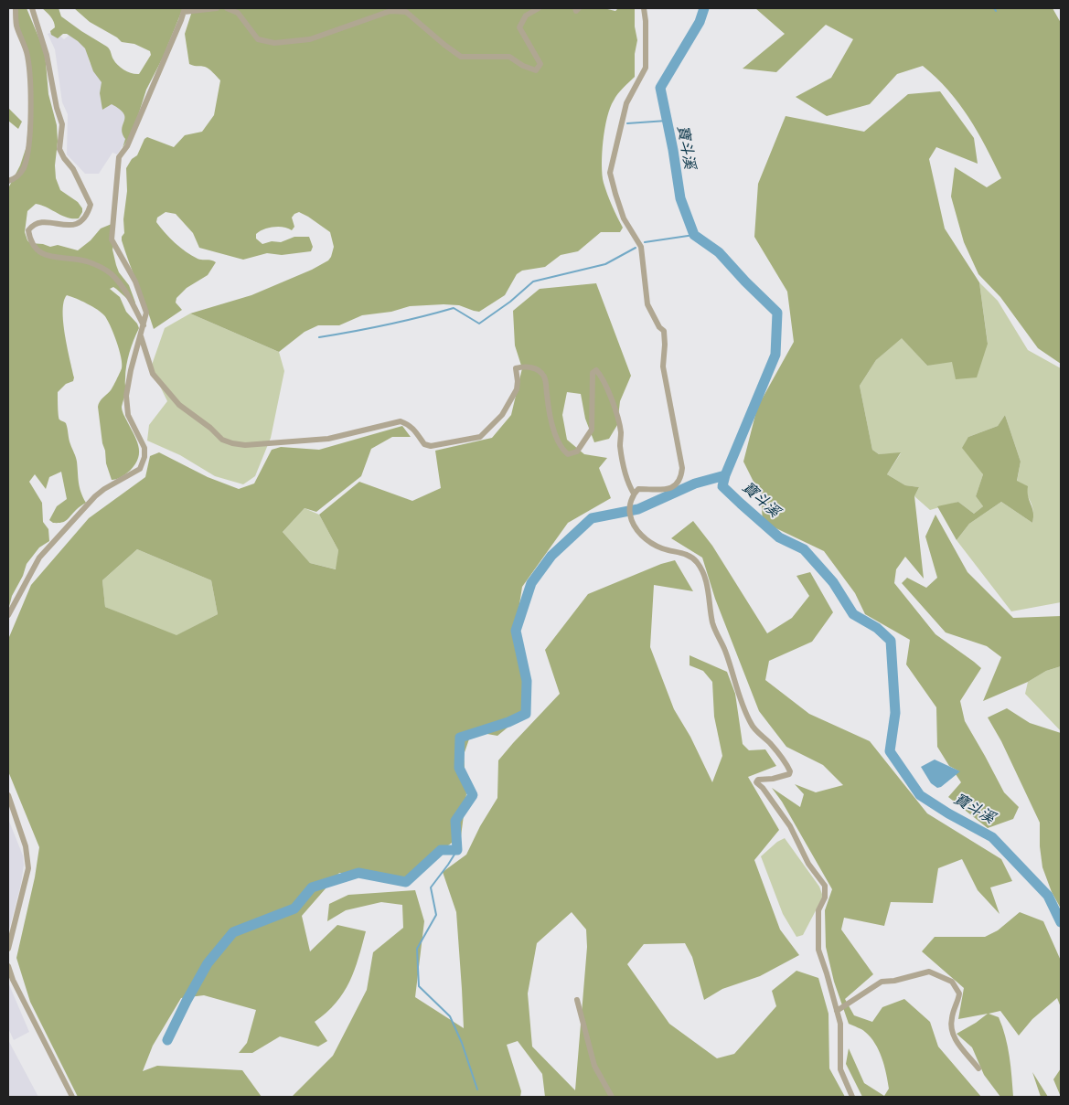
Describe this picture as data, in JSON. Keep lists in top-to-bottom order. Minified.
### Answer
{"water":["寶斗溪"]}
